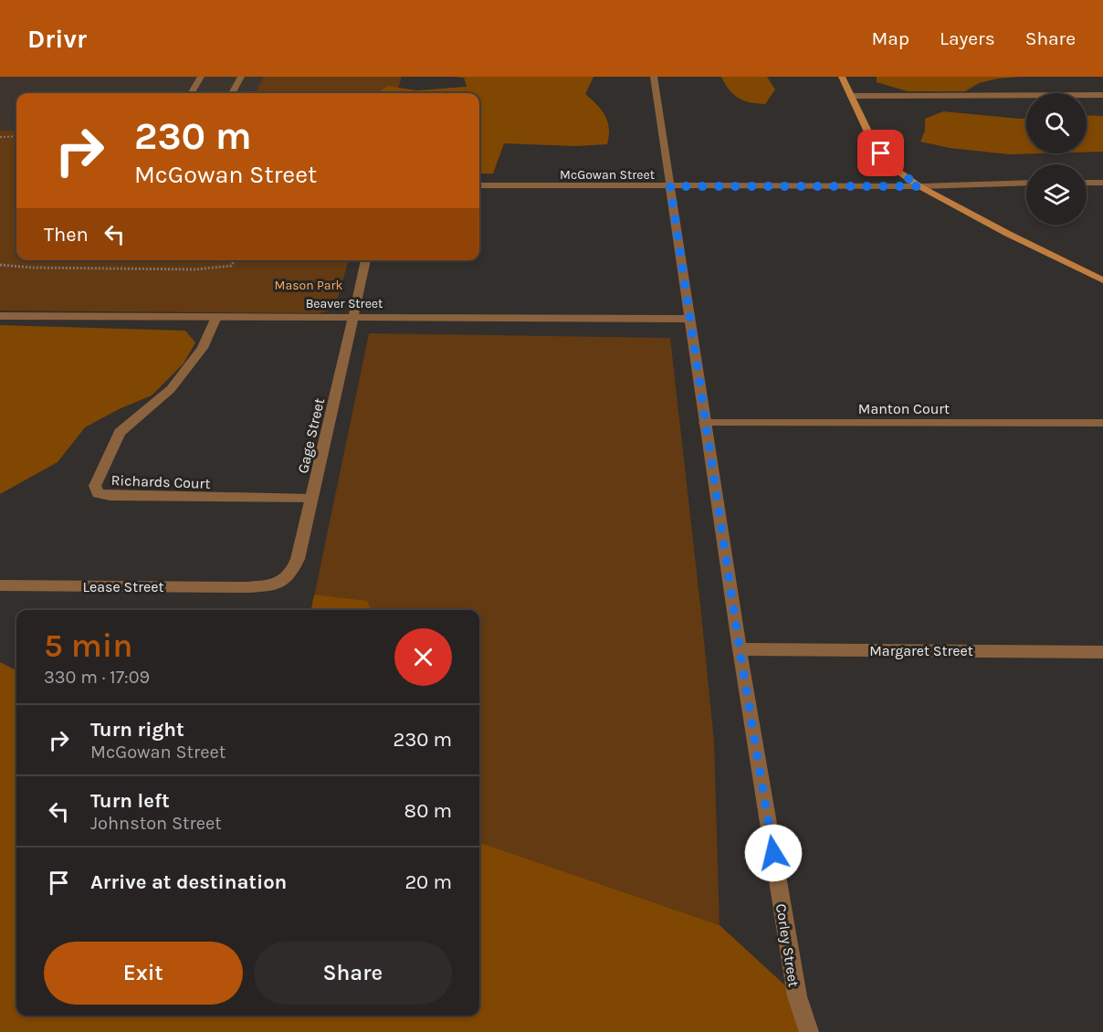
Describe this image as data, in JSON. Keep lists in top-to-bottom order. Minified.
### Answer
{"streets":{"street":["McGowan Street","Beaver Street","Manton Court","Gage Street","Richards Court","Lease Street","Margaret Street","Corley Street"]},"crossings":[["McGowan Street","Corley Street"],["Beaver Street","Gage Street"],["Beaver Street","Richards Court"],["Beaver Street","Corley Street"],["Manton Court","Corley Street"],["Gage Street","Richards Court"],["Gage Street","Lease Street"],["Margaret Street","Corley Street"]],"parks":["Mason Park"],"page":{"header":"Drivr","nav":["Map","Layers","Share"],"turn":["230 m","McGowan Street"],"then":"Then","heading":["5 min","330 m · 17:09"],"list":[{"name":"Turn right","note":"McGowan Street","value":"230 m"},{"name":"Turn left","note":"Johnston Street","value":"80 m"},{"name":"Arrive at destination","value":"20 m"}],"buttons":["Exit","Share"]}}
